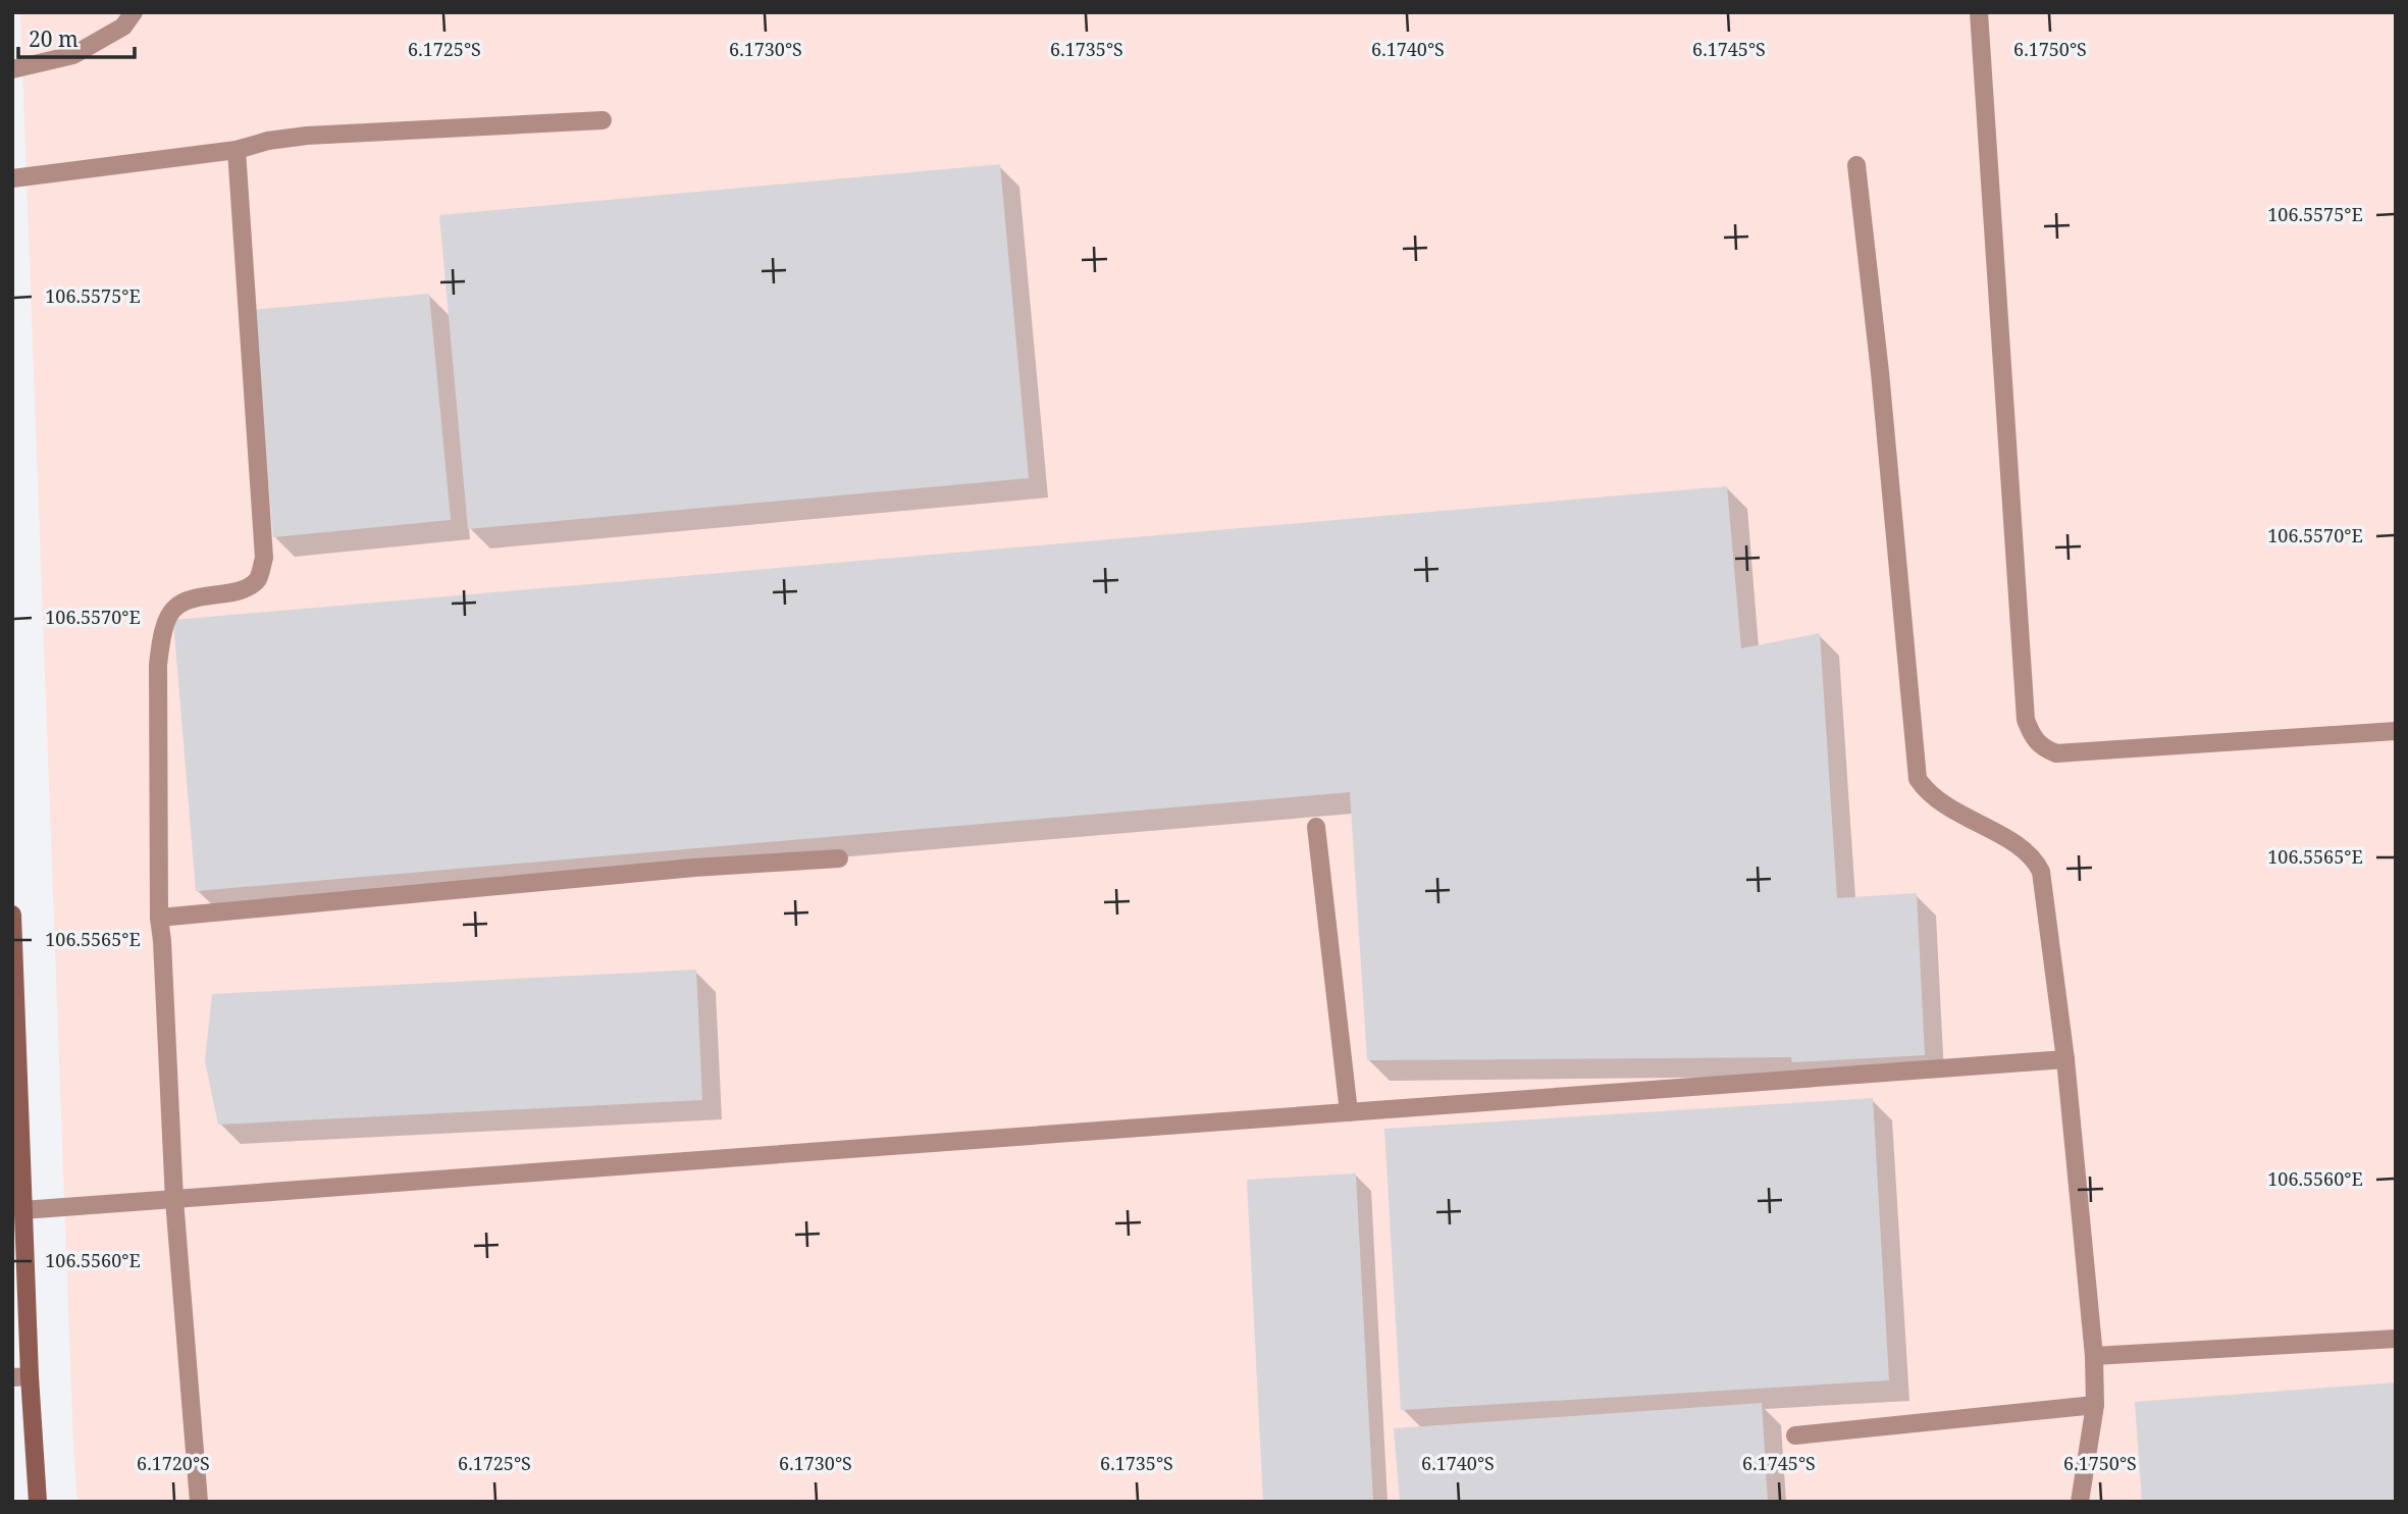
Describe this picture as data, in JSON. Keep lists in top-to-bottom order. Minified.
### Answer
{"scale_bar":"20 m","coordinates":["6.1725°S","6.1730°S","6.1735°S","6.1740°S","6.1745°S","6.1750°S","106.5575°E","106.5570°E","106.5565°E","106.5560°E","6.1720°S"]}
